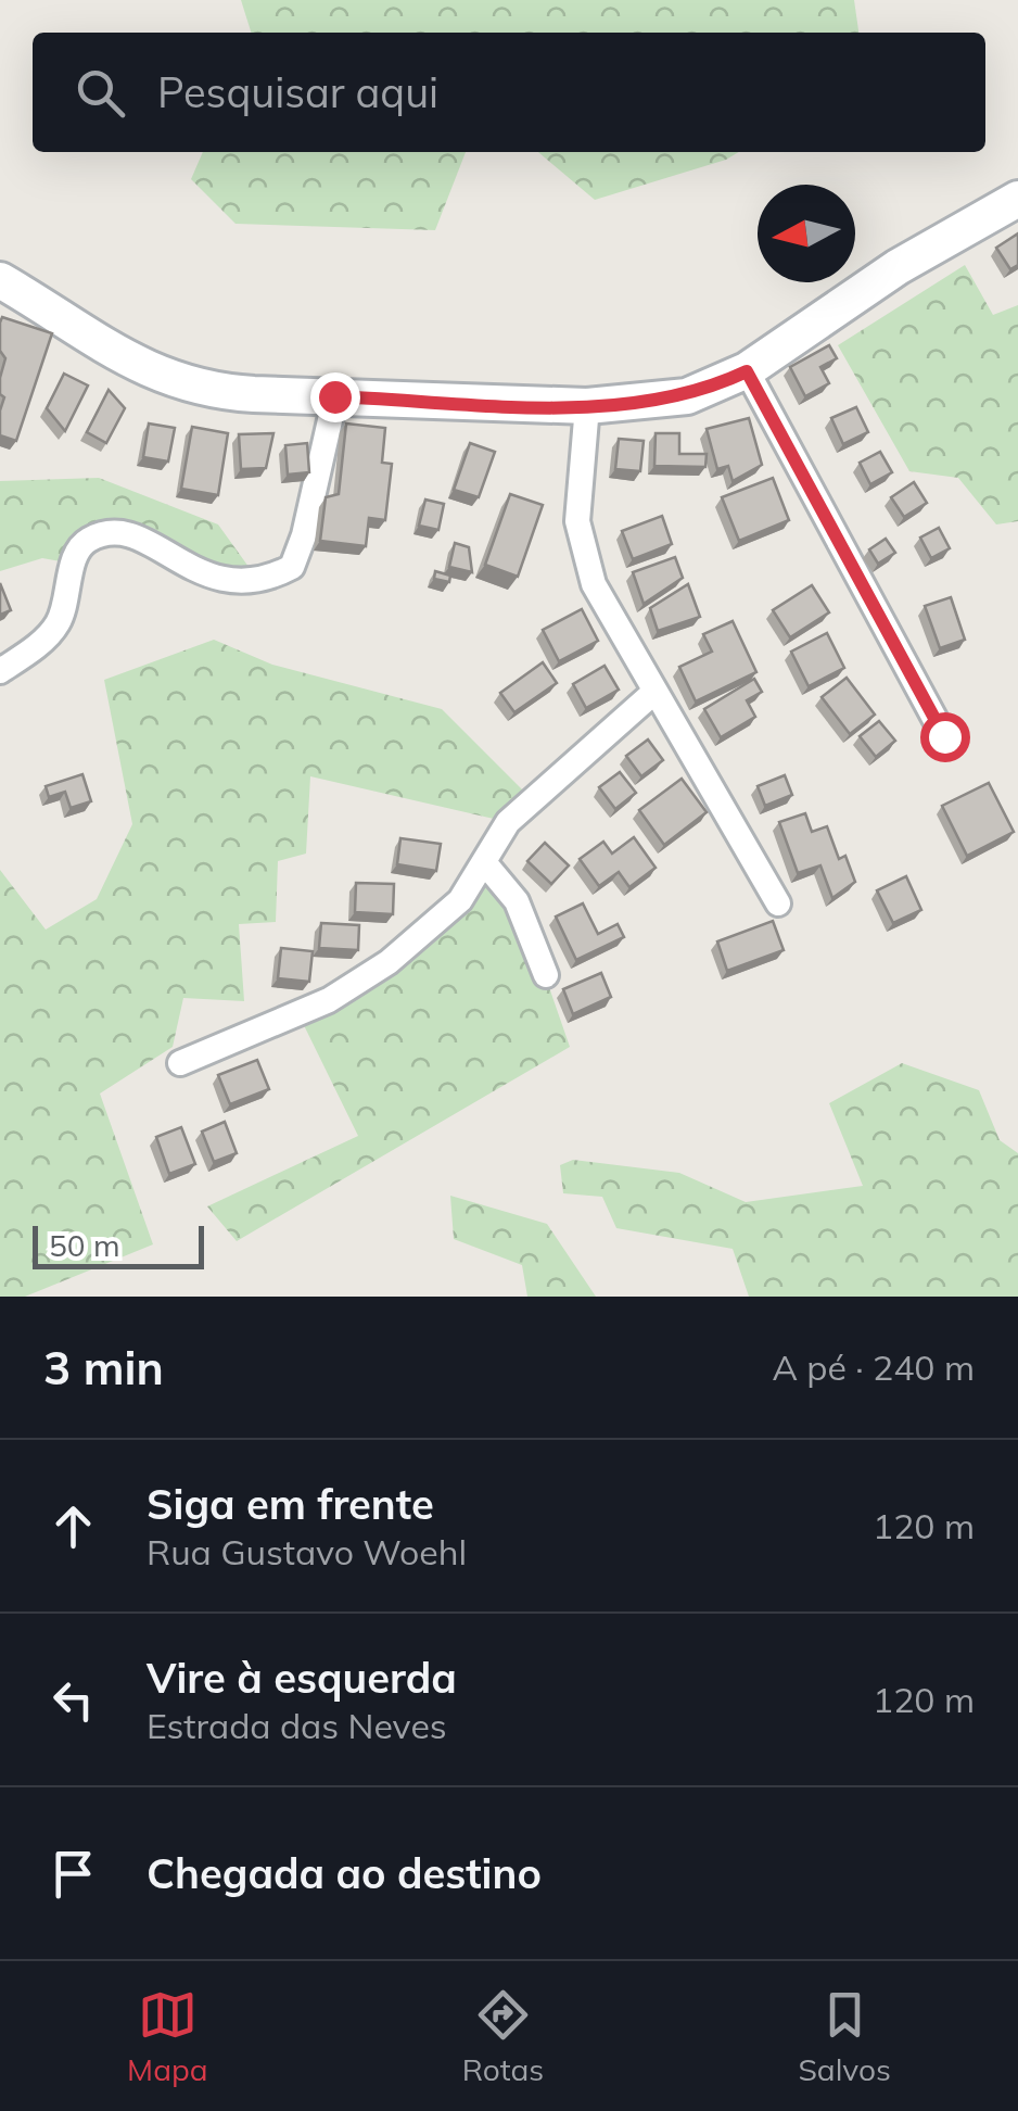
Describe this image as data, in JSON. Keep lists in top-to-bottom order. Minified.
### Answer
{"scale_bar":"50 m","north":"left","page":{"search":"Pesquisar aqui","scale":"50 m","heading":["3 min","A pé · 240 m"],"list":[["Siga em frente","Rua Gustavo Woehl","120 m"],["Vire à esquerda","Estrada das Neves","120 m"],"Chegada ao destino"],"nav":["Mapa","Rotas","Salvos"]}}
